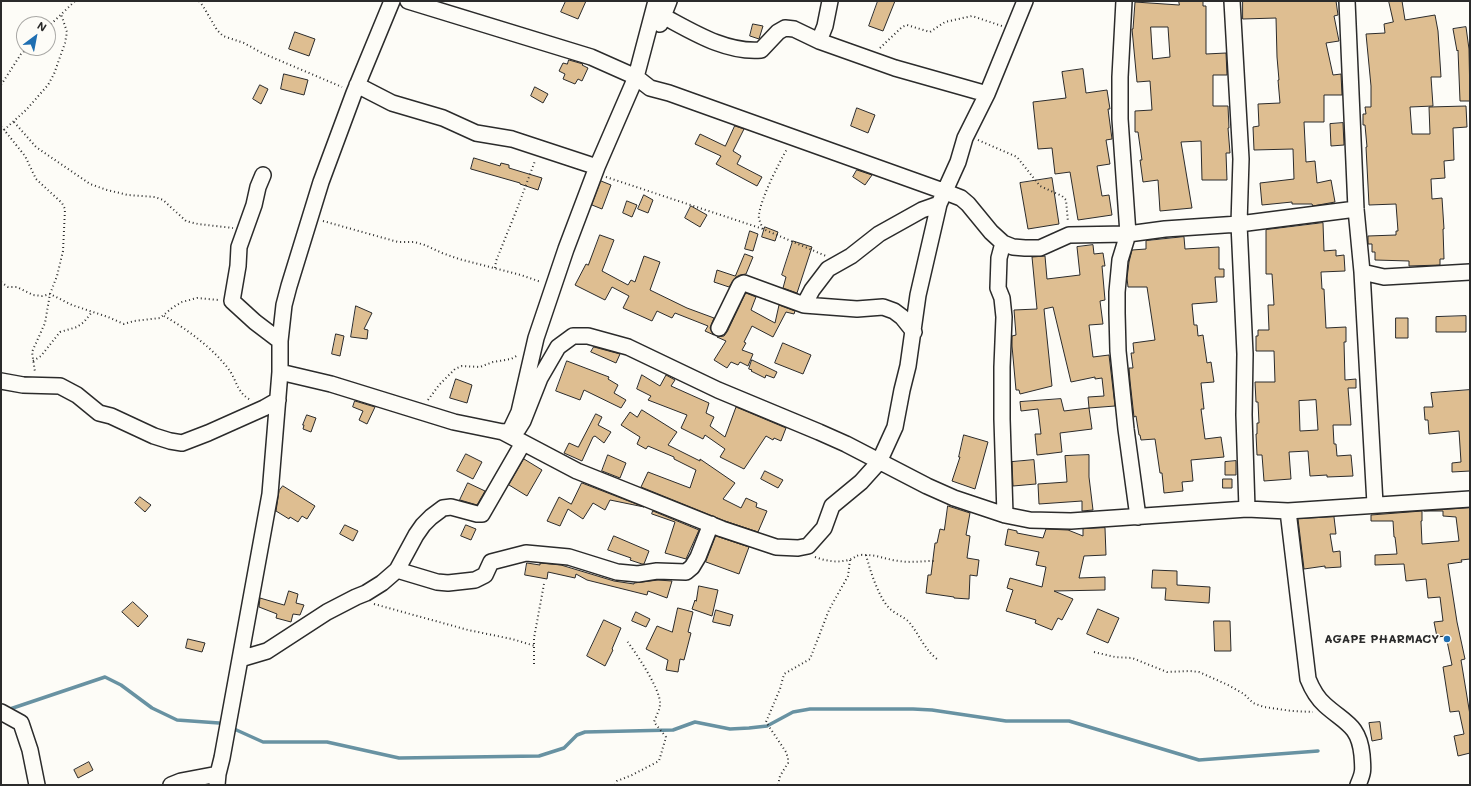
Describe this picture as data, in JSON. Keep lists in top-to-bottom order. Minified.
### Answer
{"places":["AGAPE PHARMACY"],"north":"top right"}
